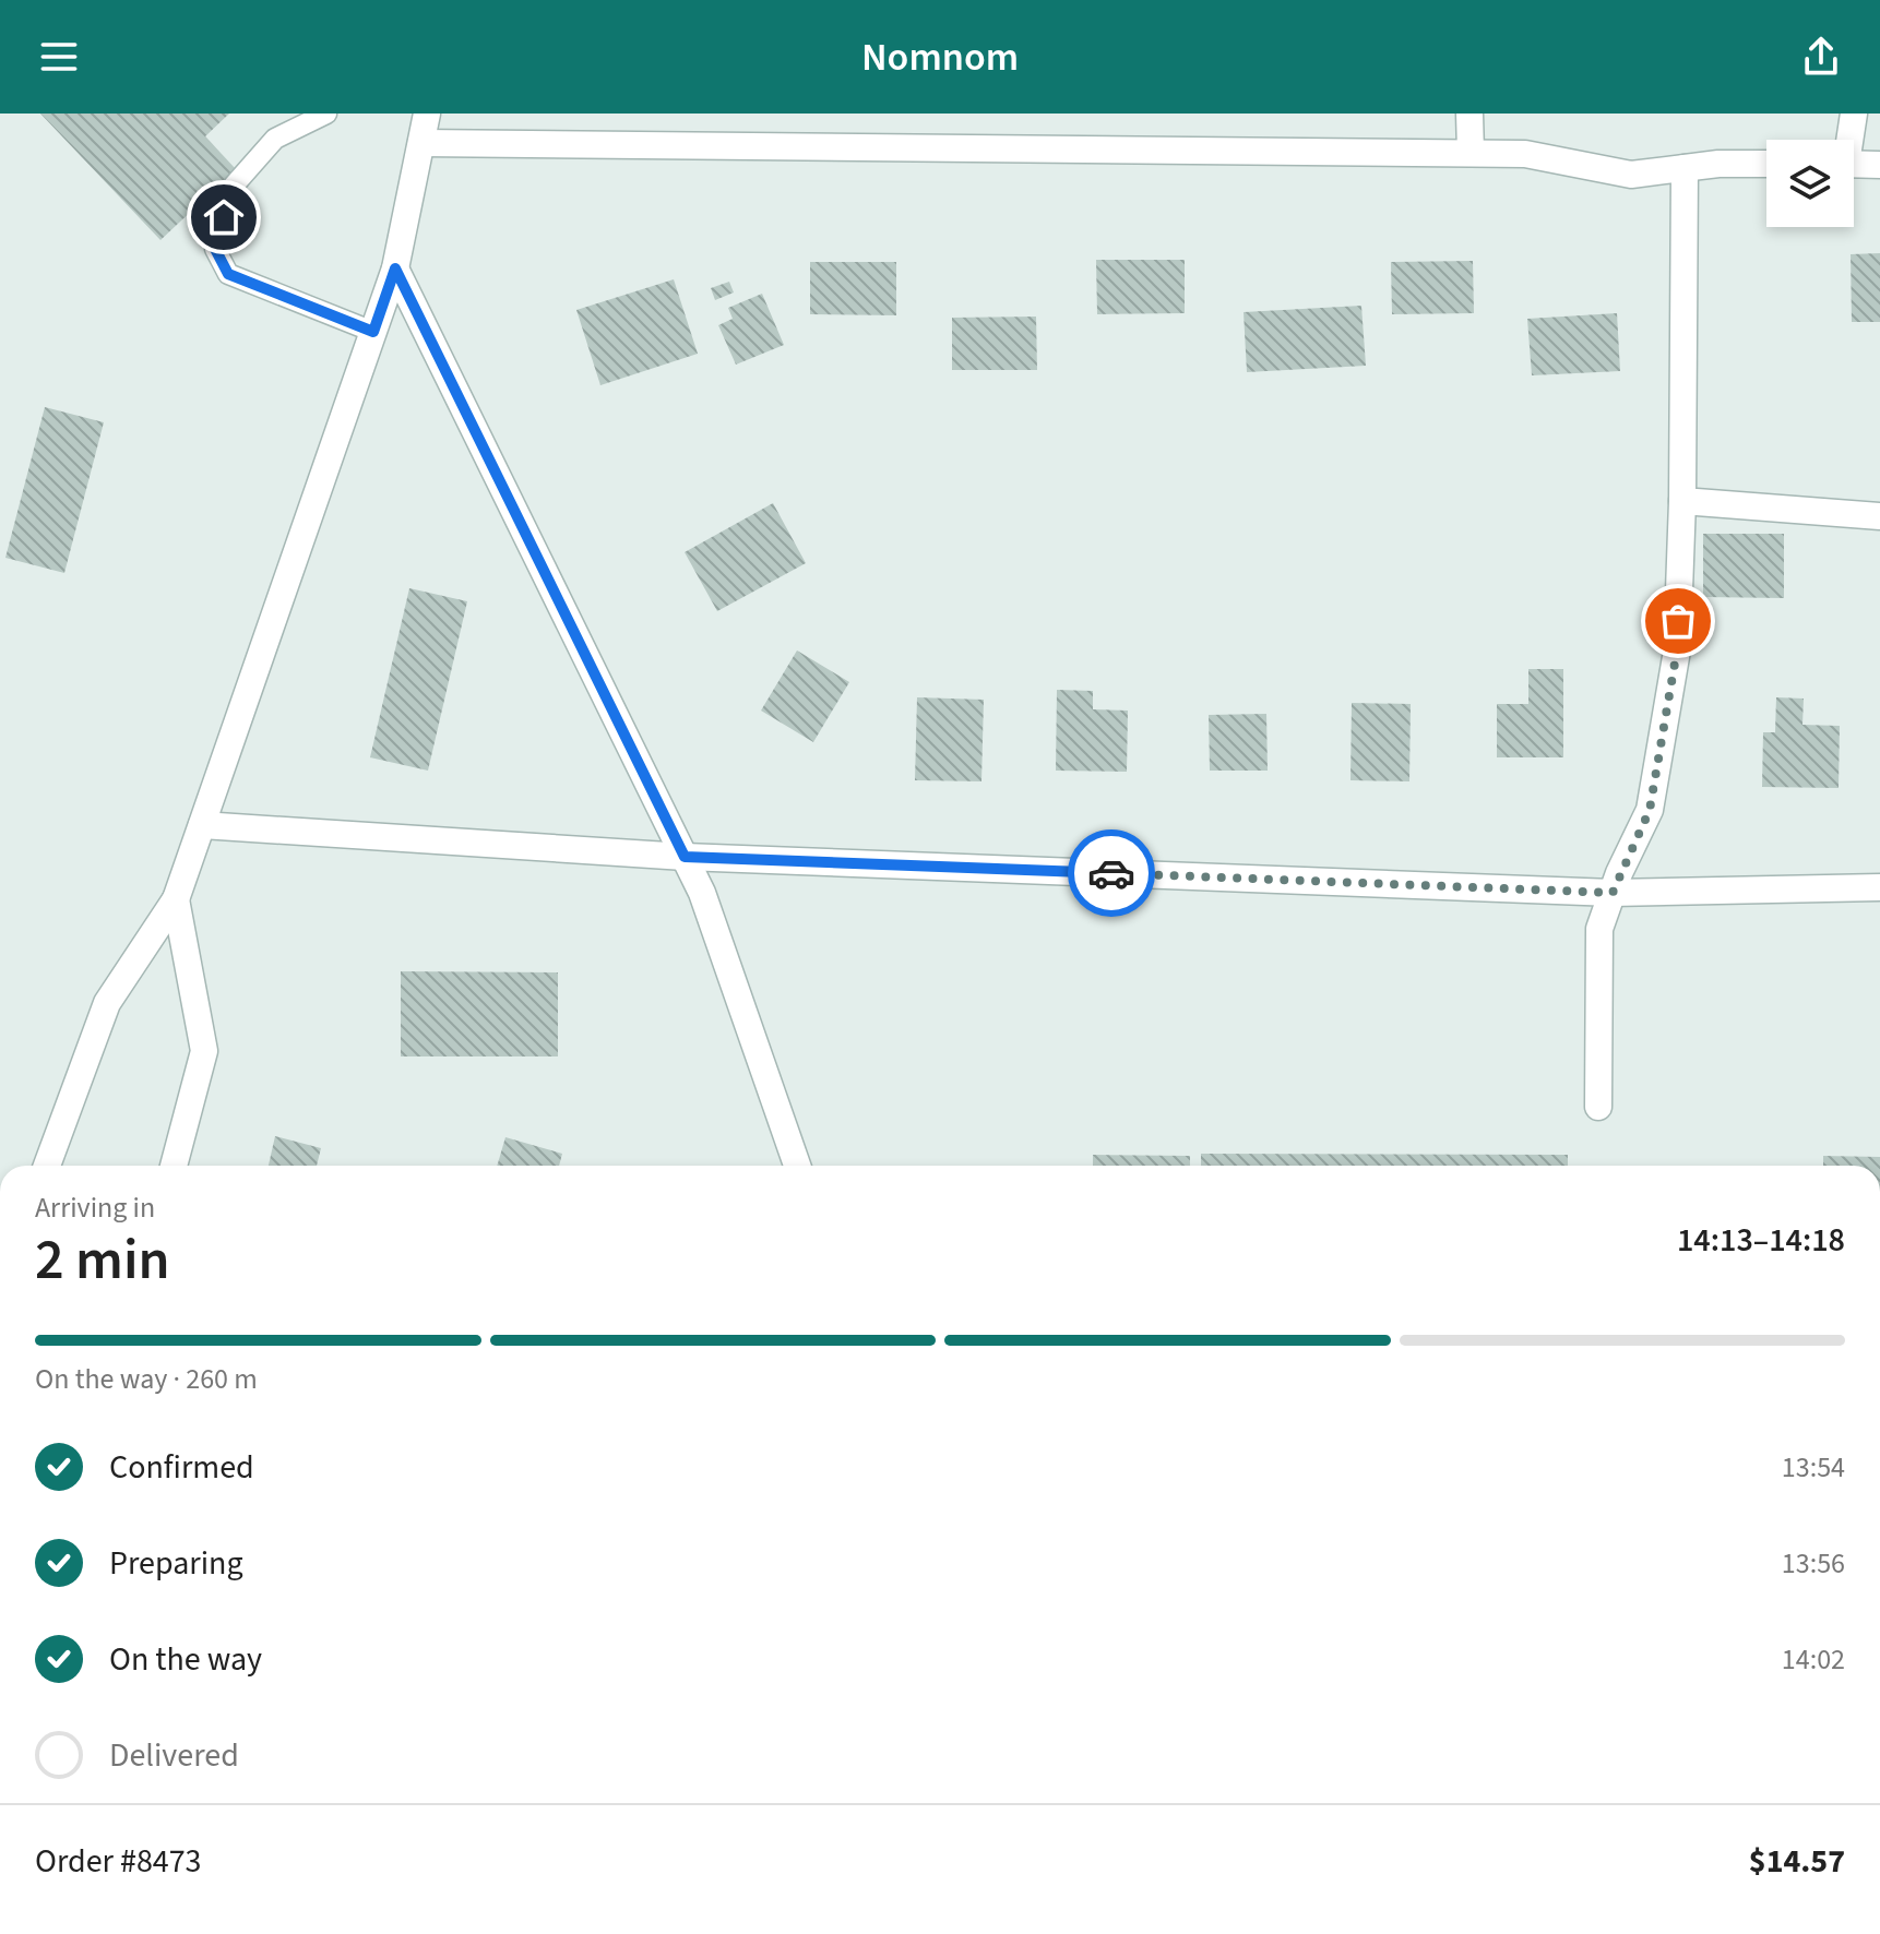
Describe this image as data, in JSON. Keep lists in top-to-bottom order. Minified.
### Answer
{"page":{"header":"Nomnom","heading":["2 min","Arriving in","14:13–14:18"],"panel":["Order #8473","$14.57"],"bar":"On the way · 260 m","list":[["Confirmed","13:54"],["Preparing","13:56"],["On the way","14:02"],"Delivered"]}}
